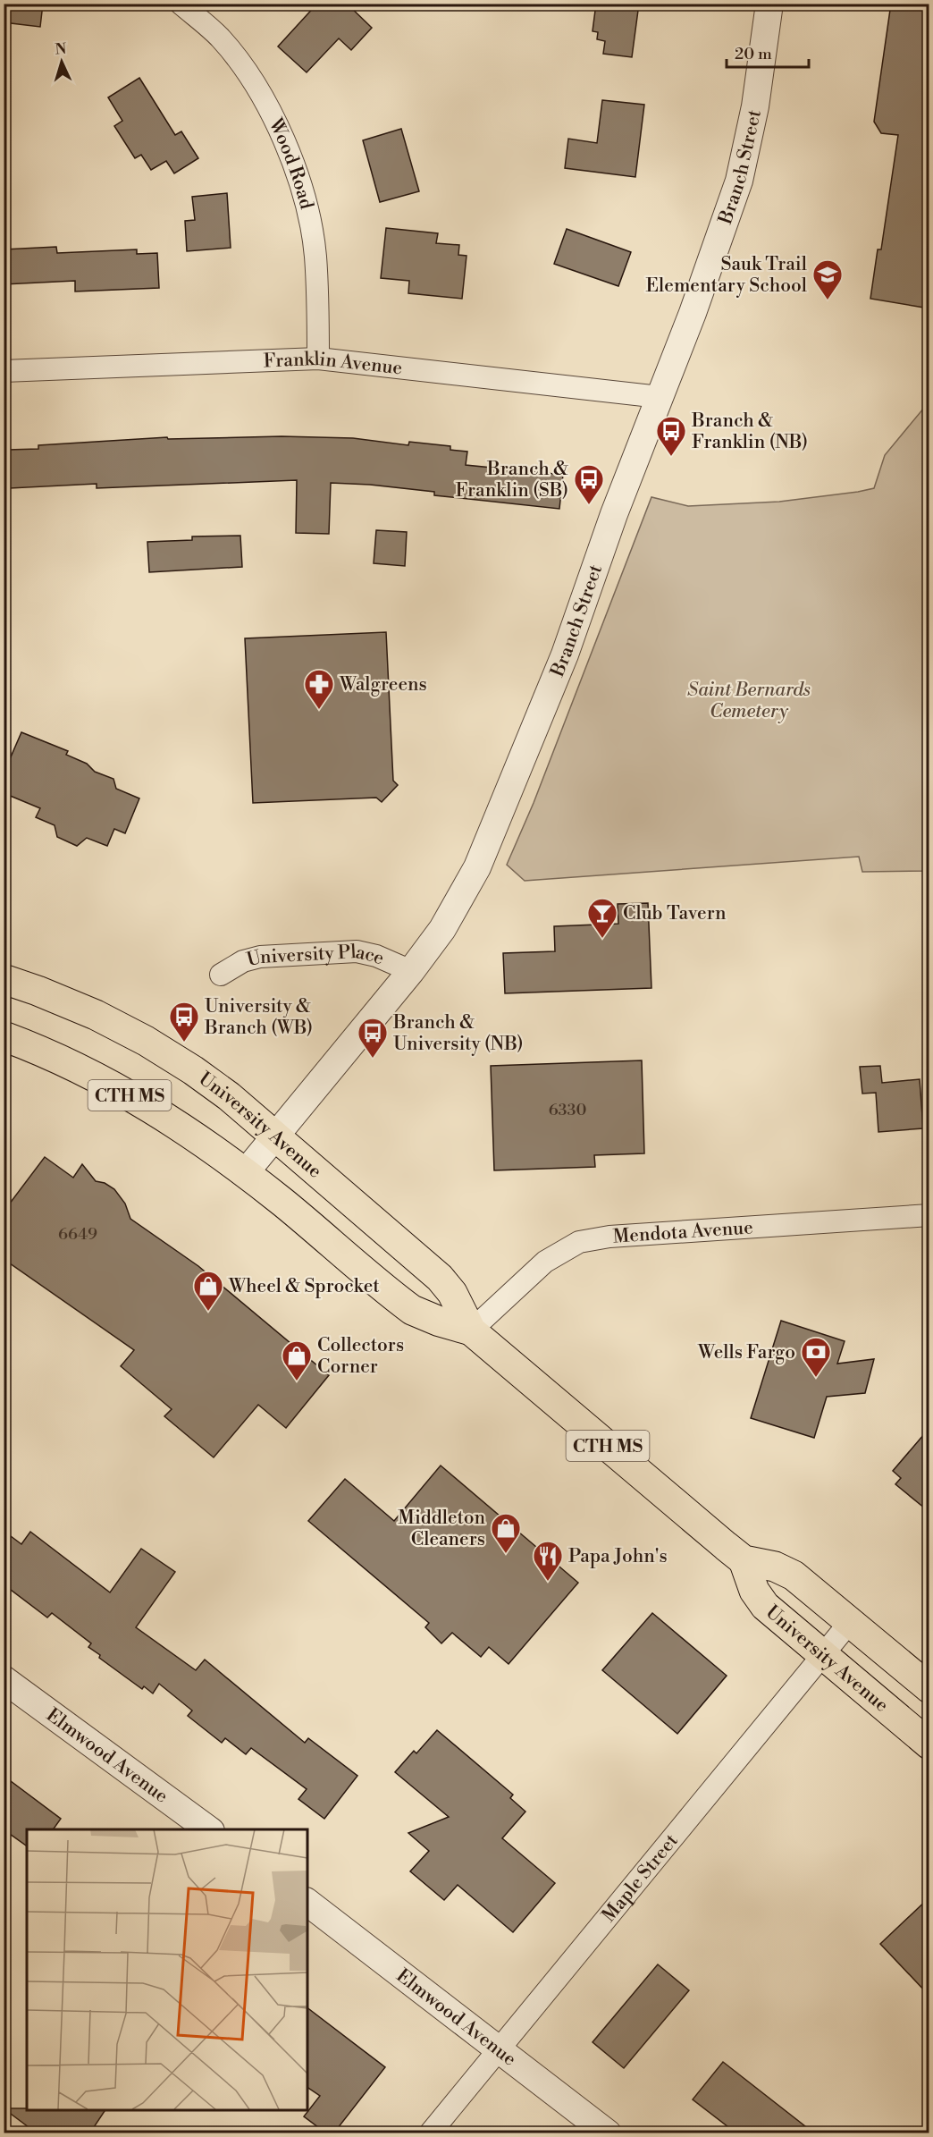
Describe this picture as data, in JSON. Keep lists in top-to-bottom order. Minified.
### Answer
{"streets":{"main road":["CTH MS","University Avenue"],"street":["Wood Road","Branch Street","Franklin Avenue","University Place","Mendota Avenue","Elmwood Avenue","Maple Street"]},"crossings":[["Wood Road","Franklin Avenue"],["Branch Street","Franklin Avenue"],["Branch Street","University Place"],["Branch Street","University Avenue"],["University Avenue","Mendota Avenue"],["University Avenue","Maple Street"],["Elmwood Avenue","Maple Street"]],"parks":["Saint Bernards Cemetery"],"places":{"school or university":["Sauk Trail Elementary School"],"bus stop":["Branch & Franklin (NB)","Branch & Franklin (SB)","University & Branch (WB)","Branch & University (NB)"],"pharmacy":["Walgreens"],"bar":["Club Tavern"],"shop":["Wheel & Sprocket","Collectors Corner","Middleton Cleaners"],"bank":["Wells Fargo"],"restaurant":["Papa John's"]},"house_numbers":["6330","6649"],"scale_bar":"20 m","north":"top"}
